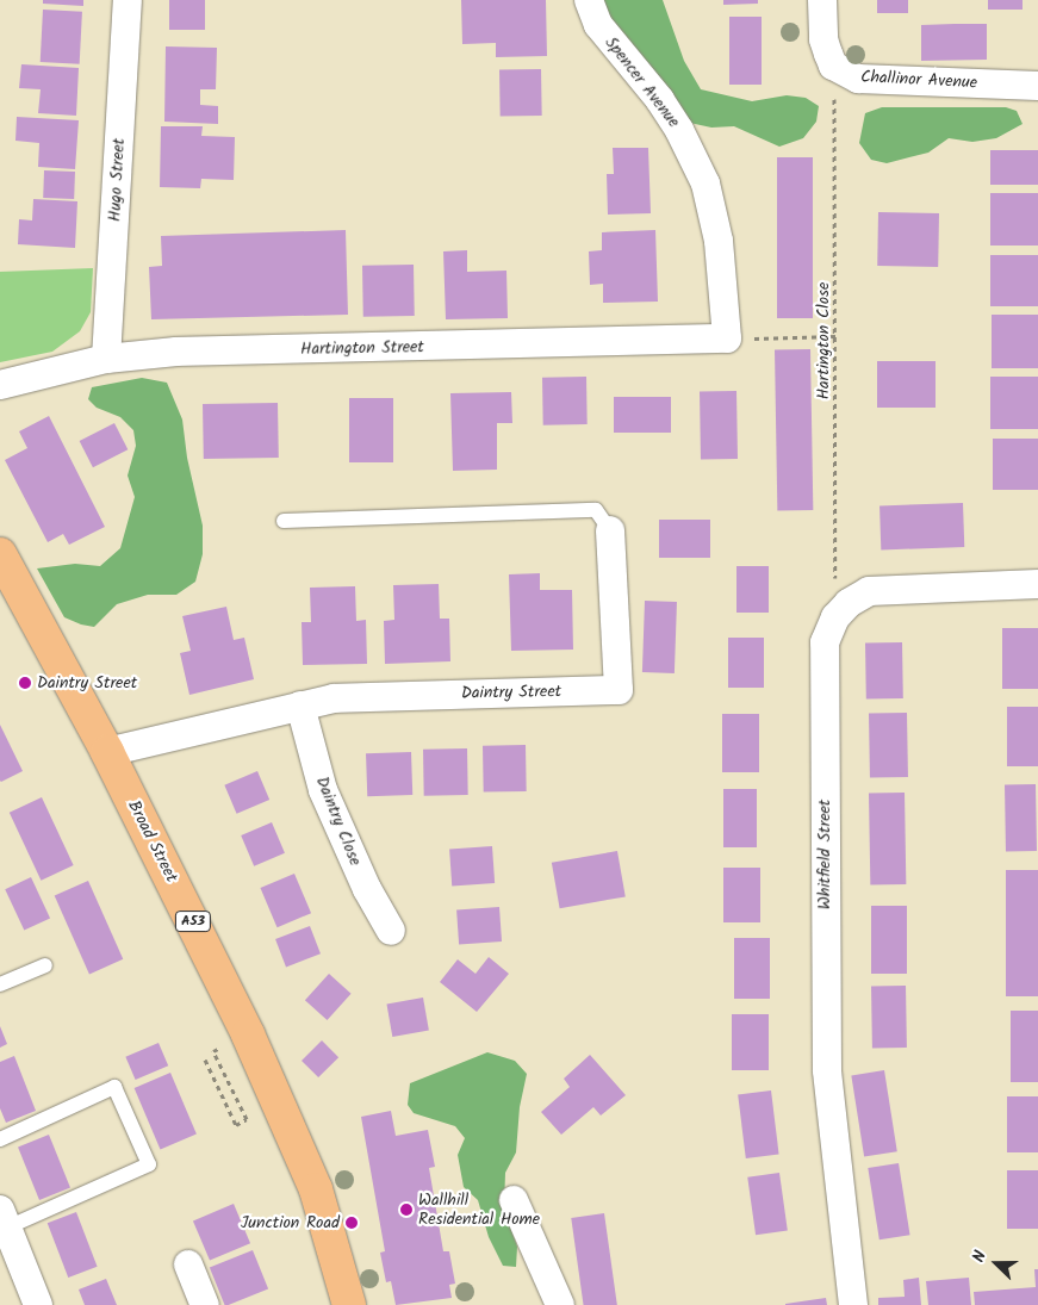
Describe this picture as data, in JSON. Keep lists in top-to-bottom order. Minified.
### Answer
{"streets":{"highway":["Broad Street","A53"],"street":["Challinor Avenue","Spencer Avenue","Hugo Street","Hartington Street","Daintry Street","Daintry Close","Whitfield Street"],"path":["Hartington Close"]},"crossings":[["Challinor Avenue","Hartington Close"],["Spencer Avenue","Hartington Street"],["Hugo Street","Hartington Street"],["Hartington Close","Whitfield Street"],["Daintry Street","Daintry Close"],["Daintry Street","Broad Street"]],"places":["Daintry Street","Wallhill Residential Home","Junction Road"],"north":"left"}
